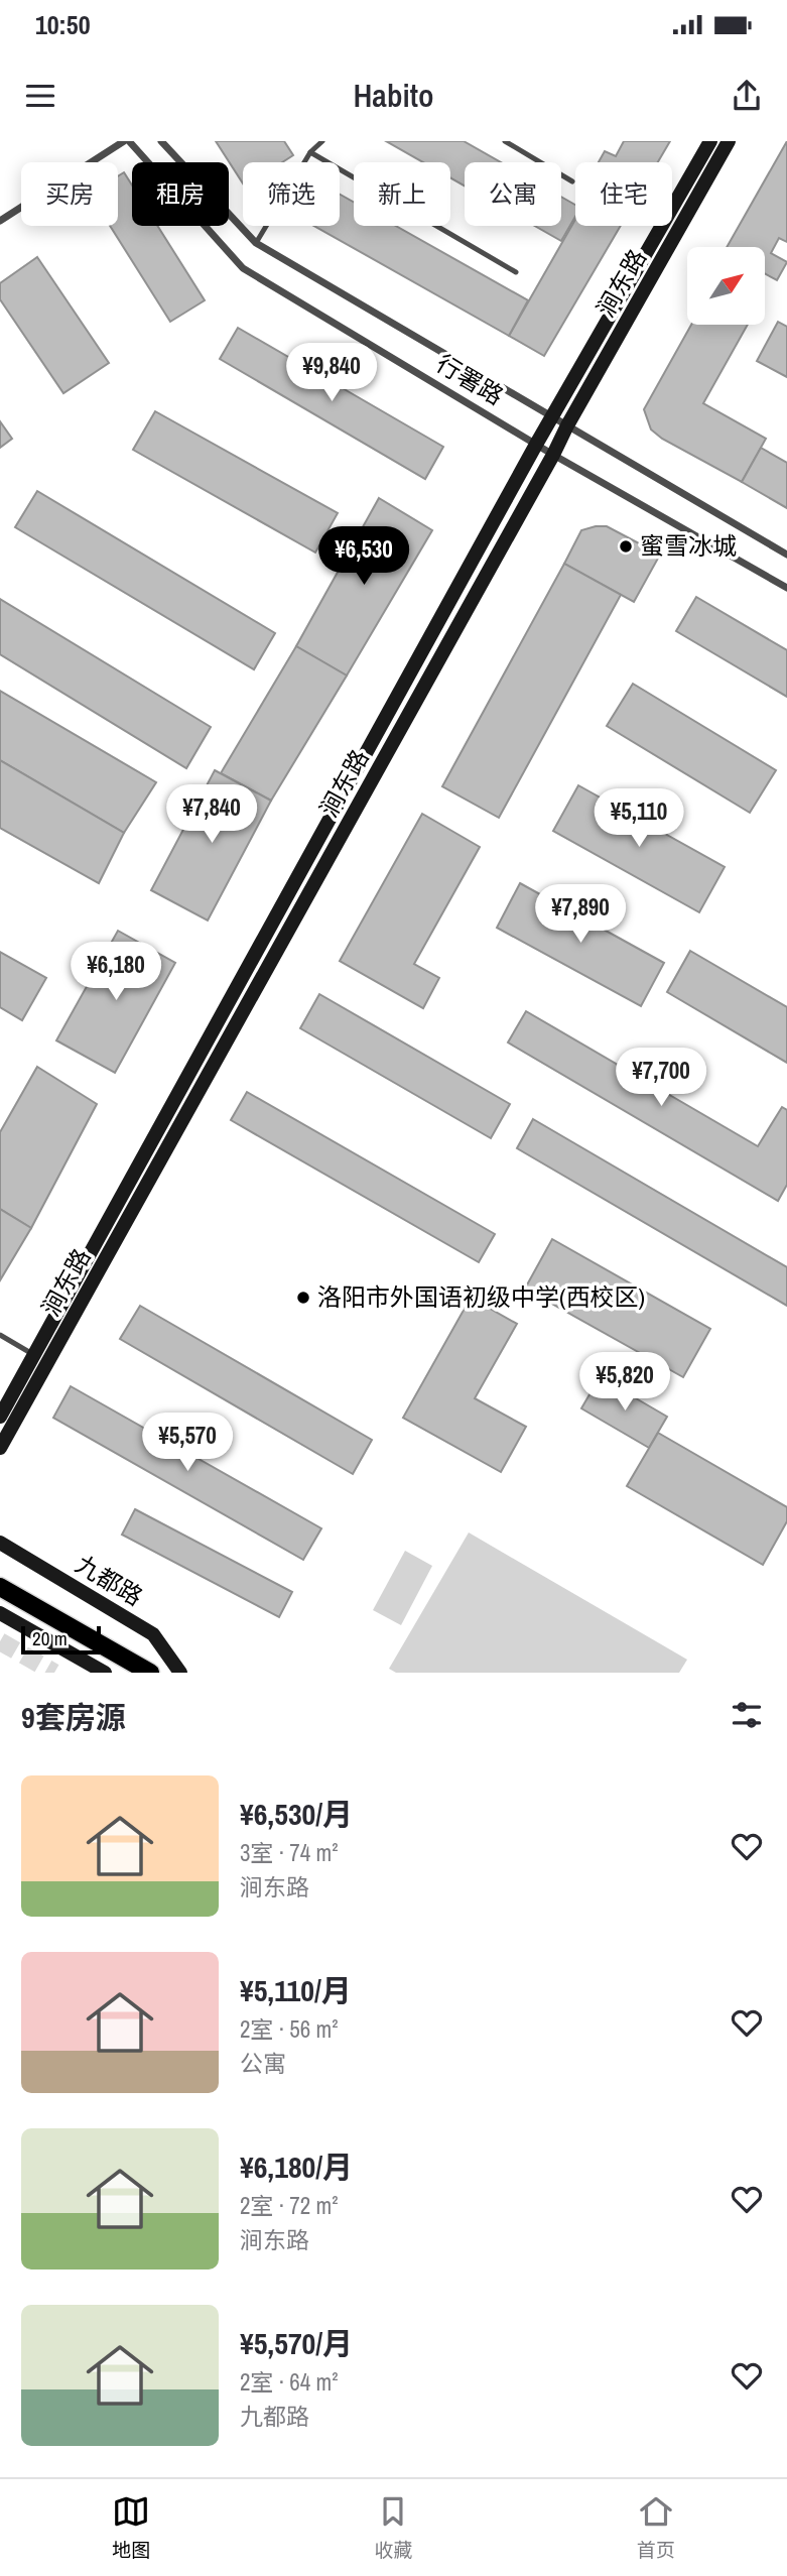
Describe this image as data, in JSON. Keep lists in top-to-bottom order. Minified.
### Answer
{"streets":{"street":["涧东路","行署路","九都路"]},"crossings":[["涧东路","行署路"]],"places":["蜜雪冰城","洛阳市外国语初级中学(西校区)"],"scale_bar":"20 m","north":"top right","page":{"status":"10:50","header":"Habito","chip":["买房","租房","筛选","新上","公寓","住宅"],"price":["¥9,840","¥6,530","¥7,840","¥5,110","¥7,890","¥6,180","¥7,700","¥5,820","¥5,570"],"scale":"20 m","heading":"9套房源","list":[{"name":"¥6,530/月","note":"3室 · 74 m² · 涧东路"},{"name":"¥5,110/月","note":"2室 · 56 m² · 公寓"},{"name":"¥6,180/月","note":"2室 · 72 m² · 涧东路"},{"name":"¥5,570/月","note":"2室 · 64 m² · 九都路"}],"tabs":["地图","收藏","首页"]}}
